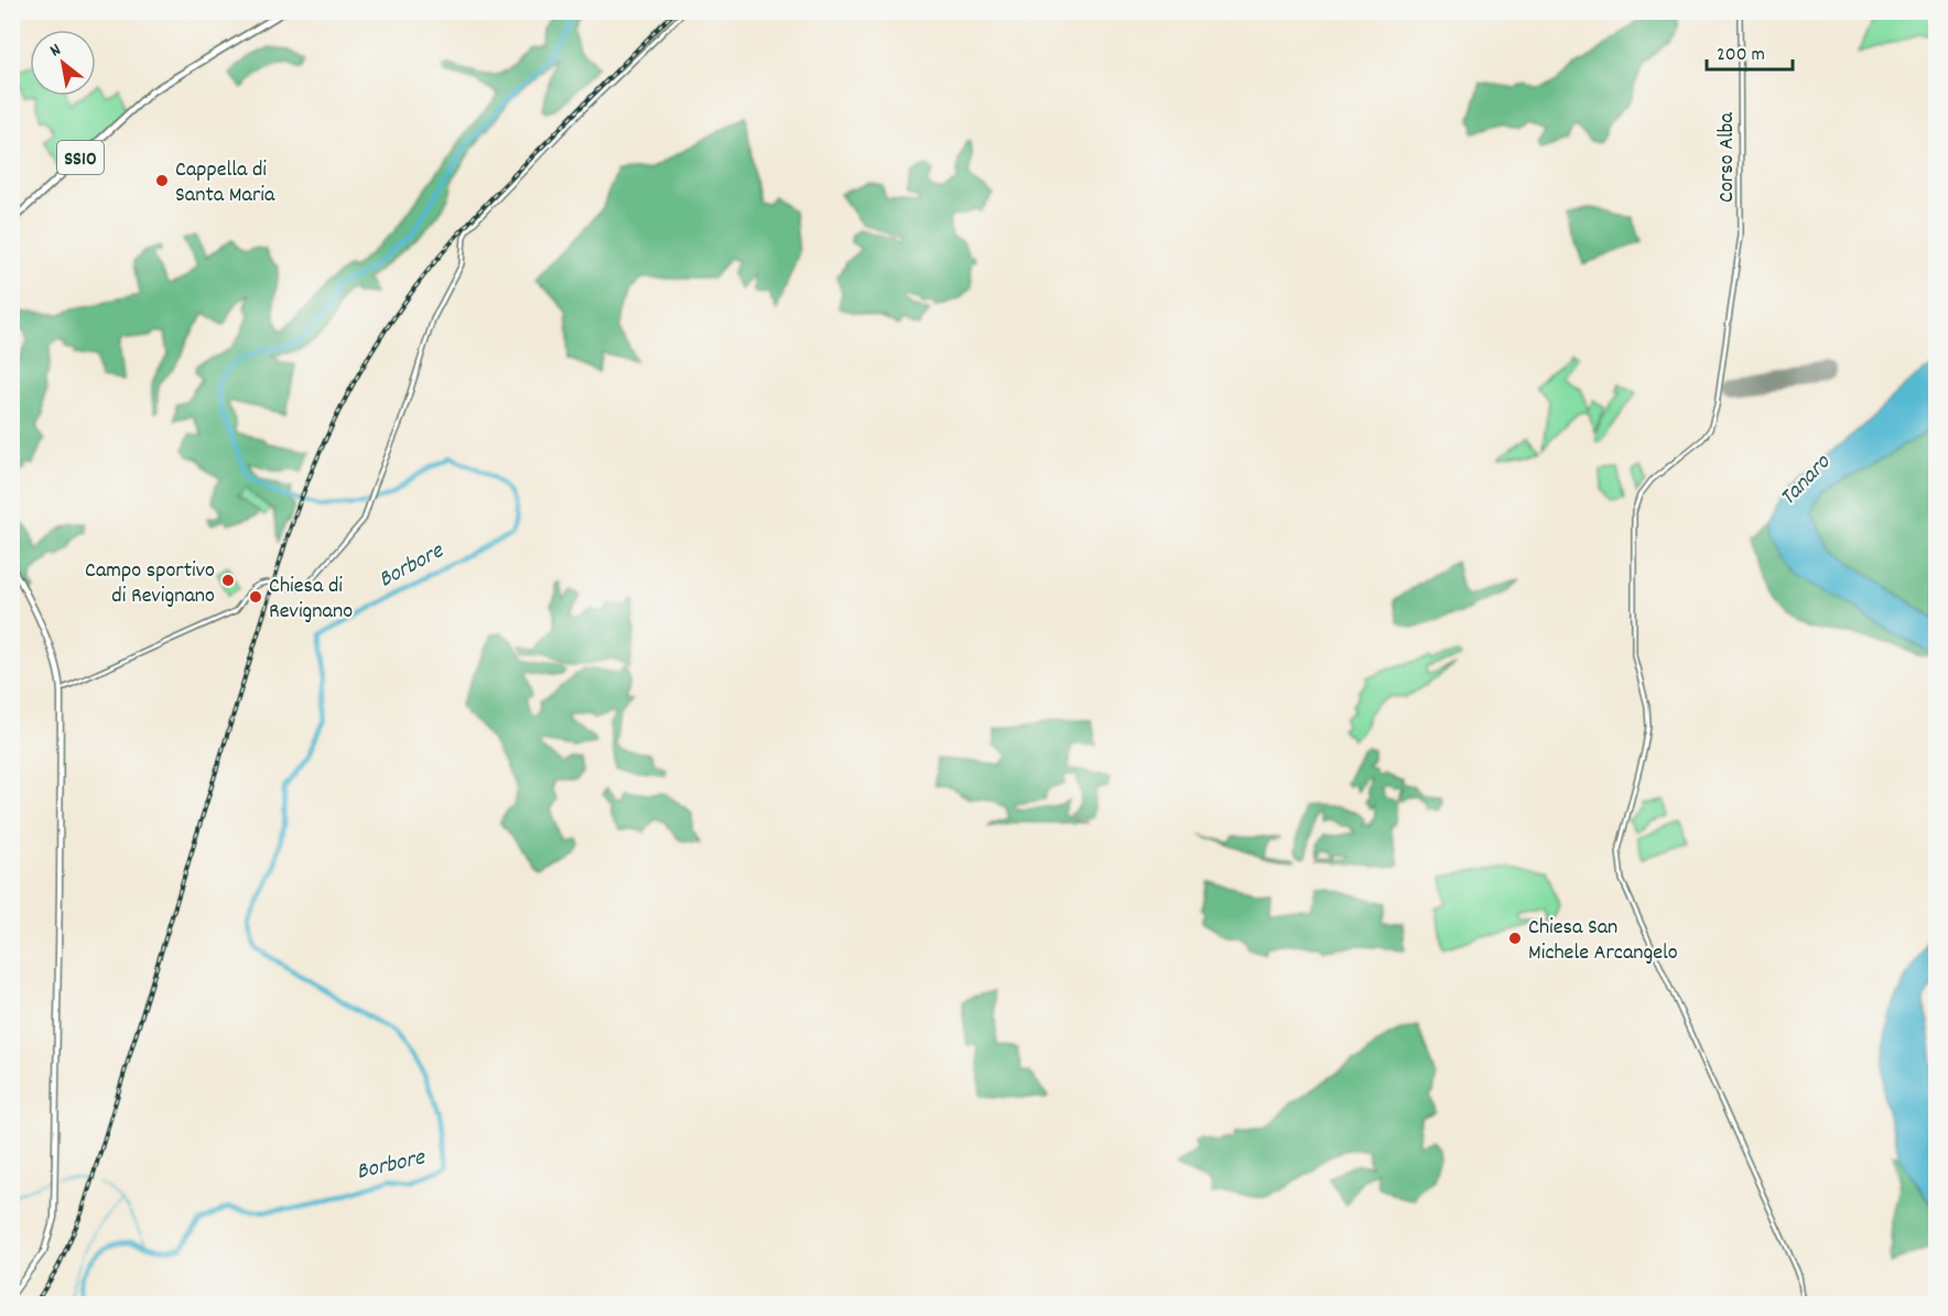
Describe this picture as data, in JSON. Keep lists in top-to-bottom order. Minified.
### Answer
{"streets":{"main road":["SS10"],"street":["Corso Alba"]},"water":["Tanaro","Borbore"],"places":["Cappella di Santa Maria","Campo sportivo di Revignano","Chiesa di Revignano","Chiesa San Michele Arcangelo"],"scale_bar":"200 m","north":"top left"}
